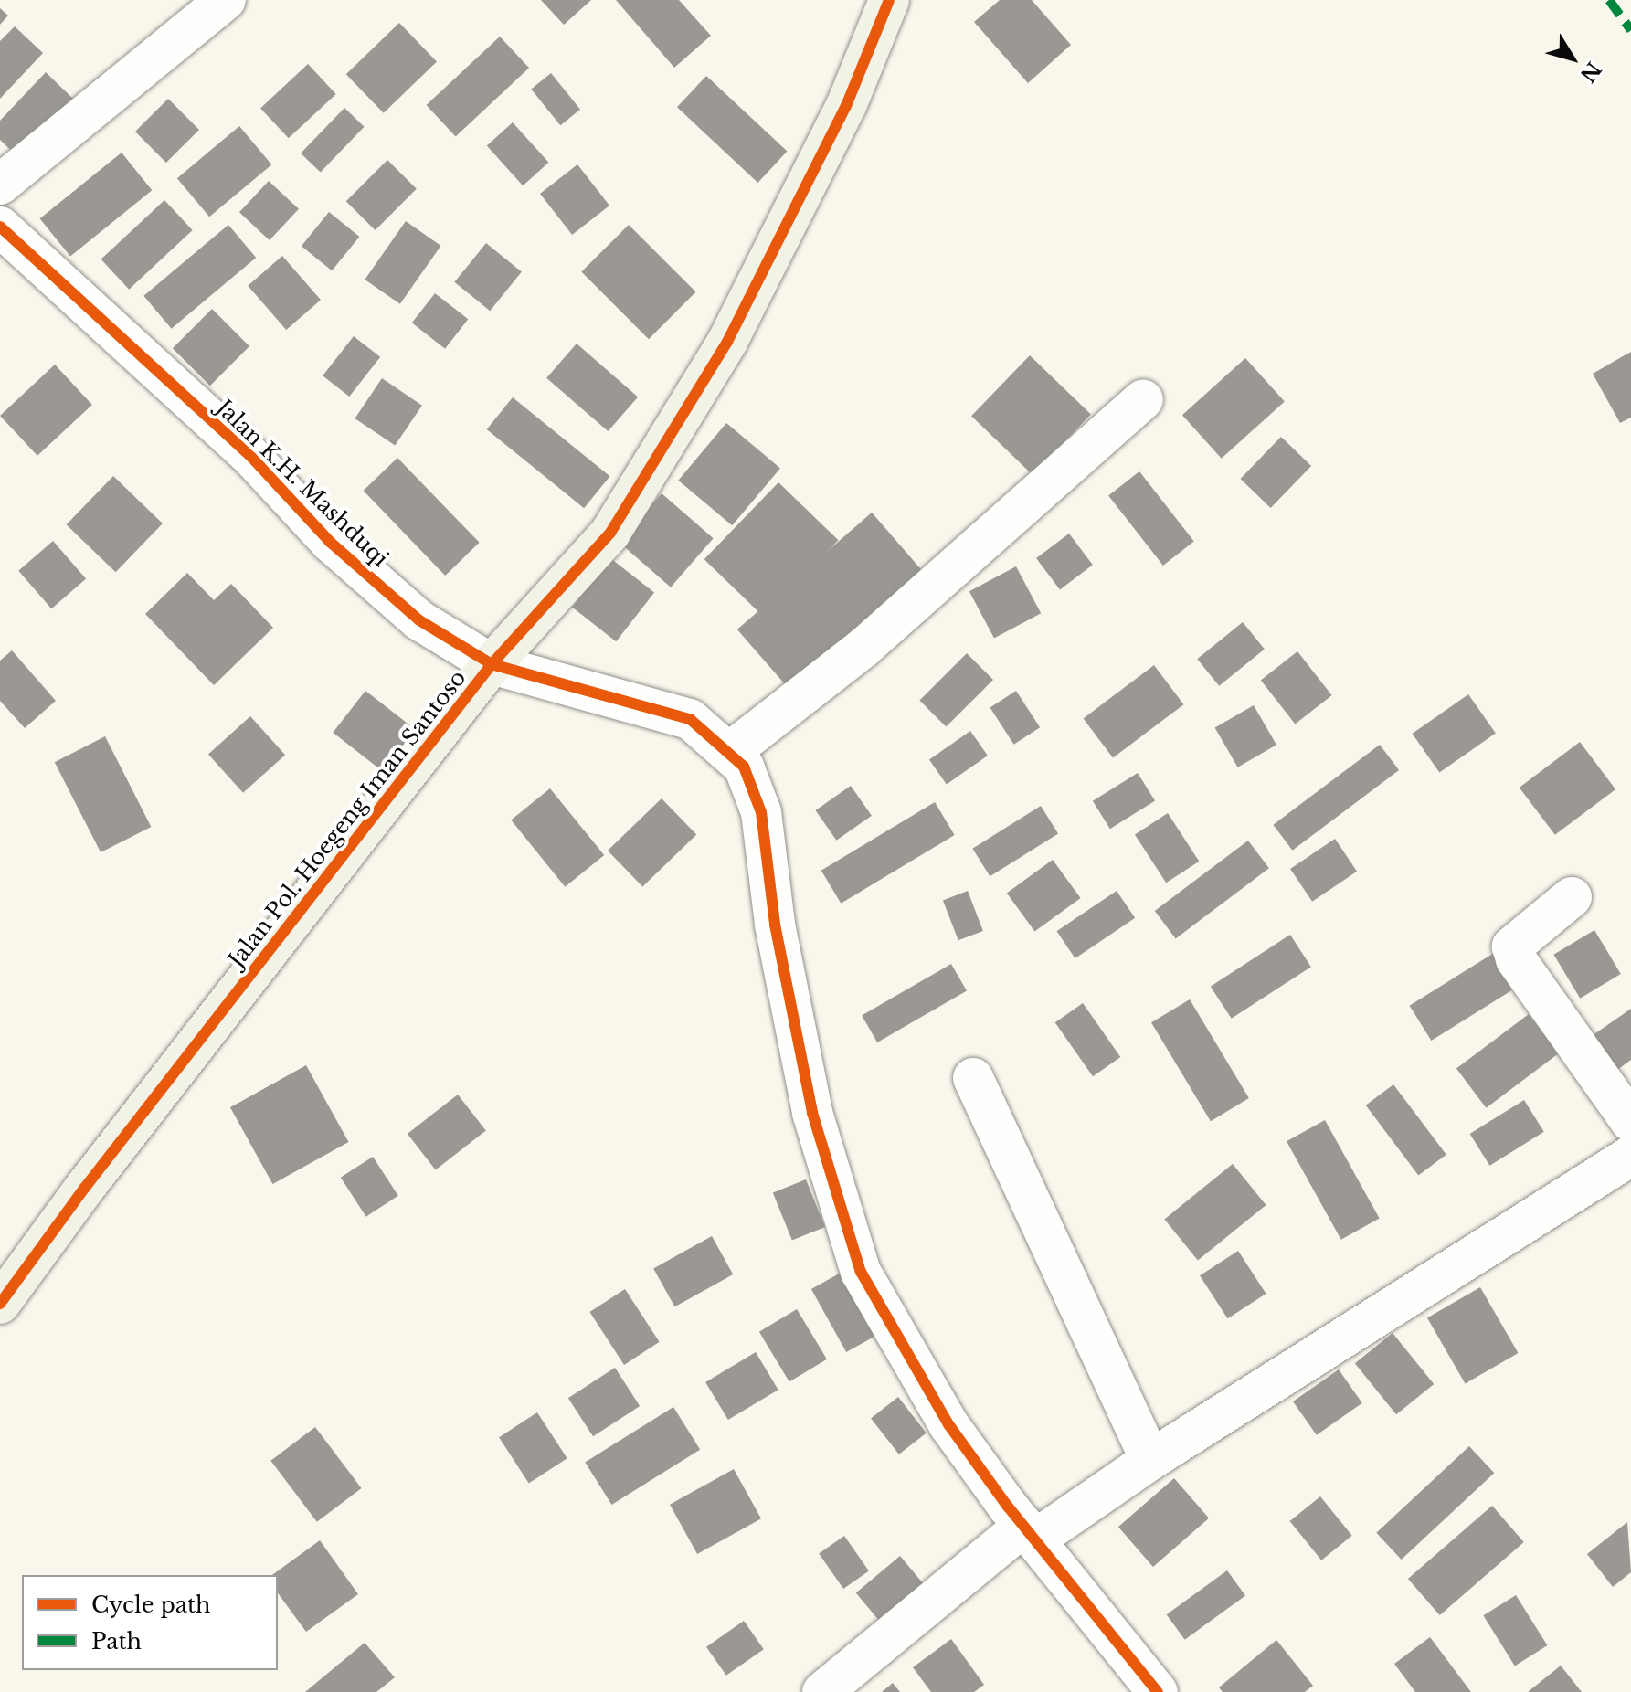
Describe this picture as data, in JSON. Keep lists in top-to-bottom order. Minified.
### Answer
{"streets":{"street":["Jalan K.H. Mashduqi","Jalan Pol. Hoegeng Iman Santoso"]},"crossings":[["Jalan K.H. Mashduqi","Jalan Pol. Hoegeng Iman Santoso"]],"legend":["Cycle path","Path"],"north":"bottom right"}
